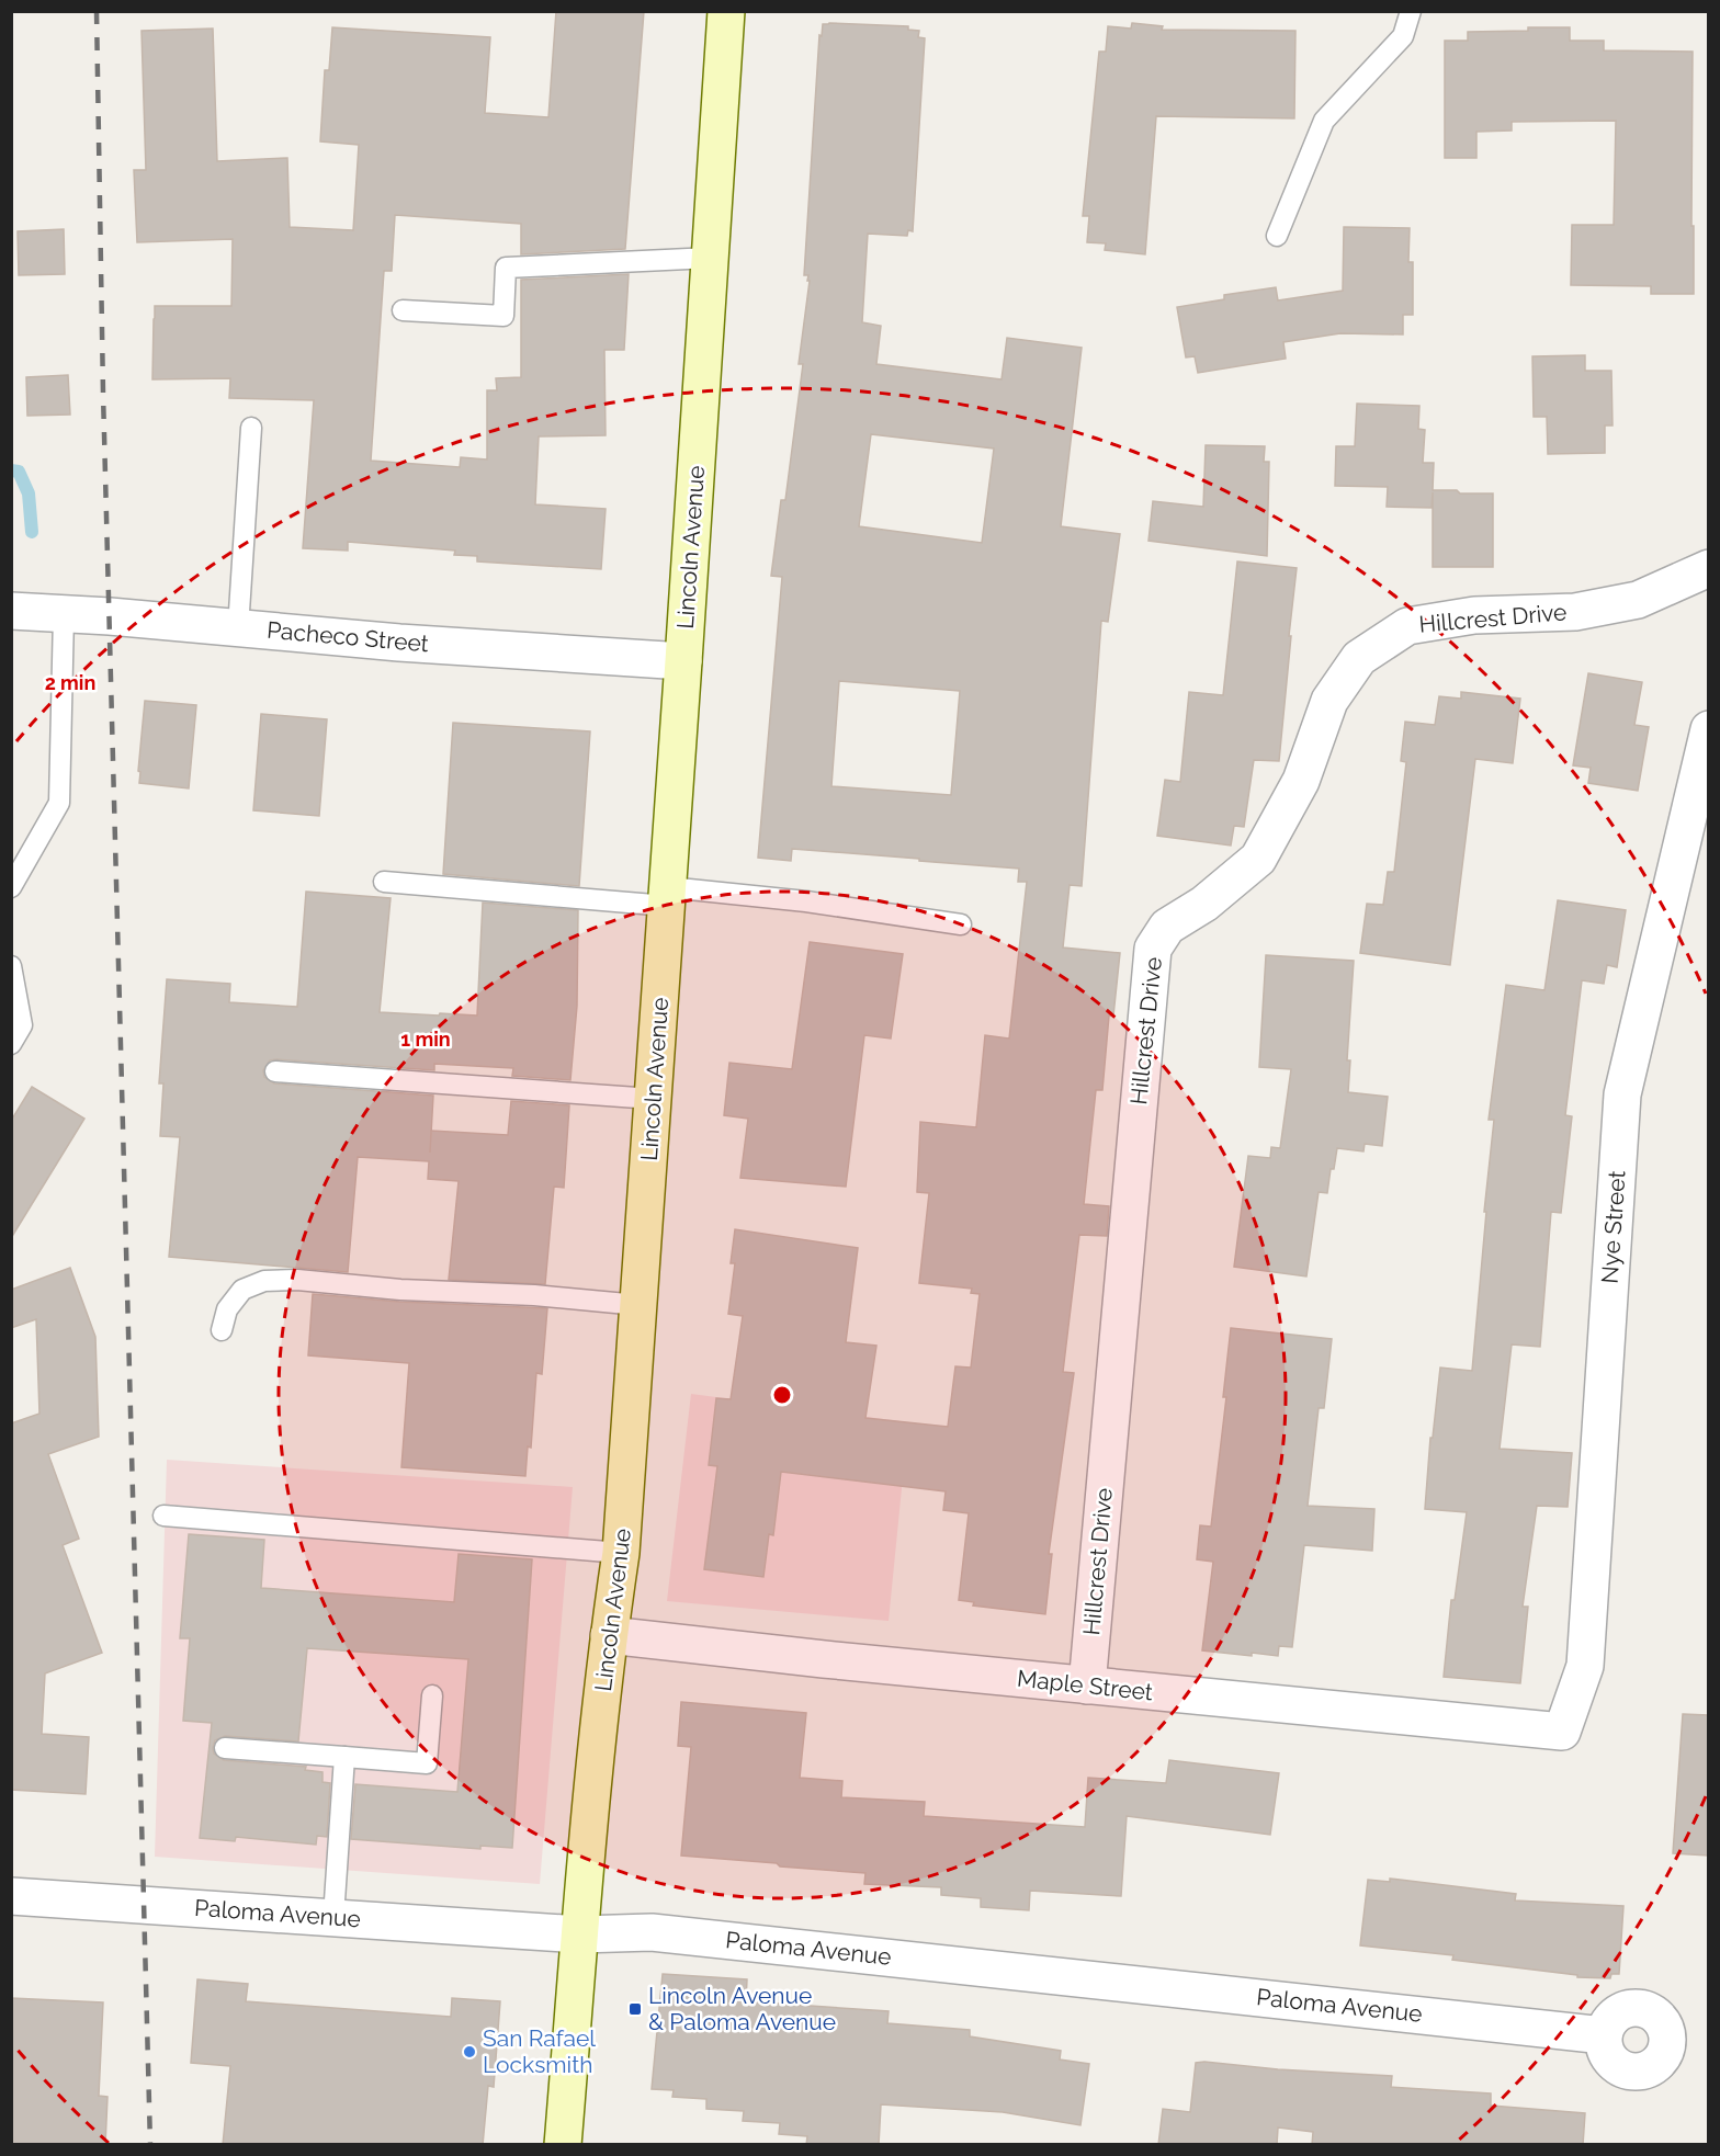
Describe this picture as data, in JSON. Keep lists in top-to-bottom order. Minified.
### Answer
{"streets":{"main road":["Lincoln Avenue"],"street":["Hillcrest Drive","Pacheco Street","Nye Street","Maple Street","Paloma Avenue"]},"crossings":[["Lincoln Avenue","Pacheco Street"],["Lincoln Avenue","Maple Street"],["Lincoln Avenue","Paloma Avenue"],["Hillcrest Drive","Maple Street"],["Nye Street","Maple Street"]],"places":{"transit":["Lincoln Avenue & Paloma Avenue"],"other":["San Rafael Locksmith"]},"rings":["2 min","1 min"]}
